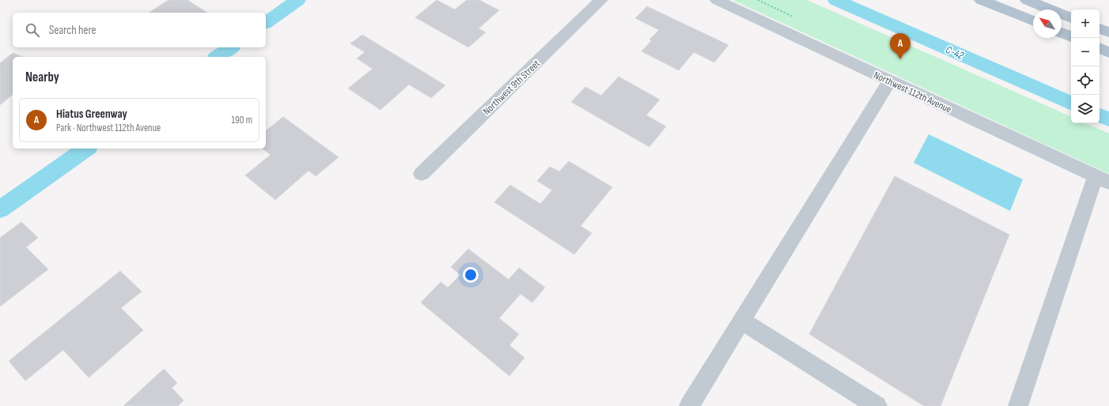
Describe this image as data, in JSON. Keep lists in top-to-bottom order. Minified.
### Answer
{"streets":{"street":["Northwest 9th Street","Northwest 112th Avenue"]},"water":["C-42"],"north":"top left","page":{"map_buttons":["+","−"],"search":"Search here","pins":"A","heading":"Nearby","list":[{"mark":"A","name":"Hiatus Greenway","note":"Park · Northwest 112th Avenue","value":"190 m"}]}}
